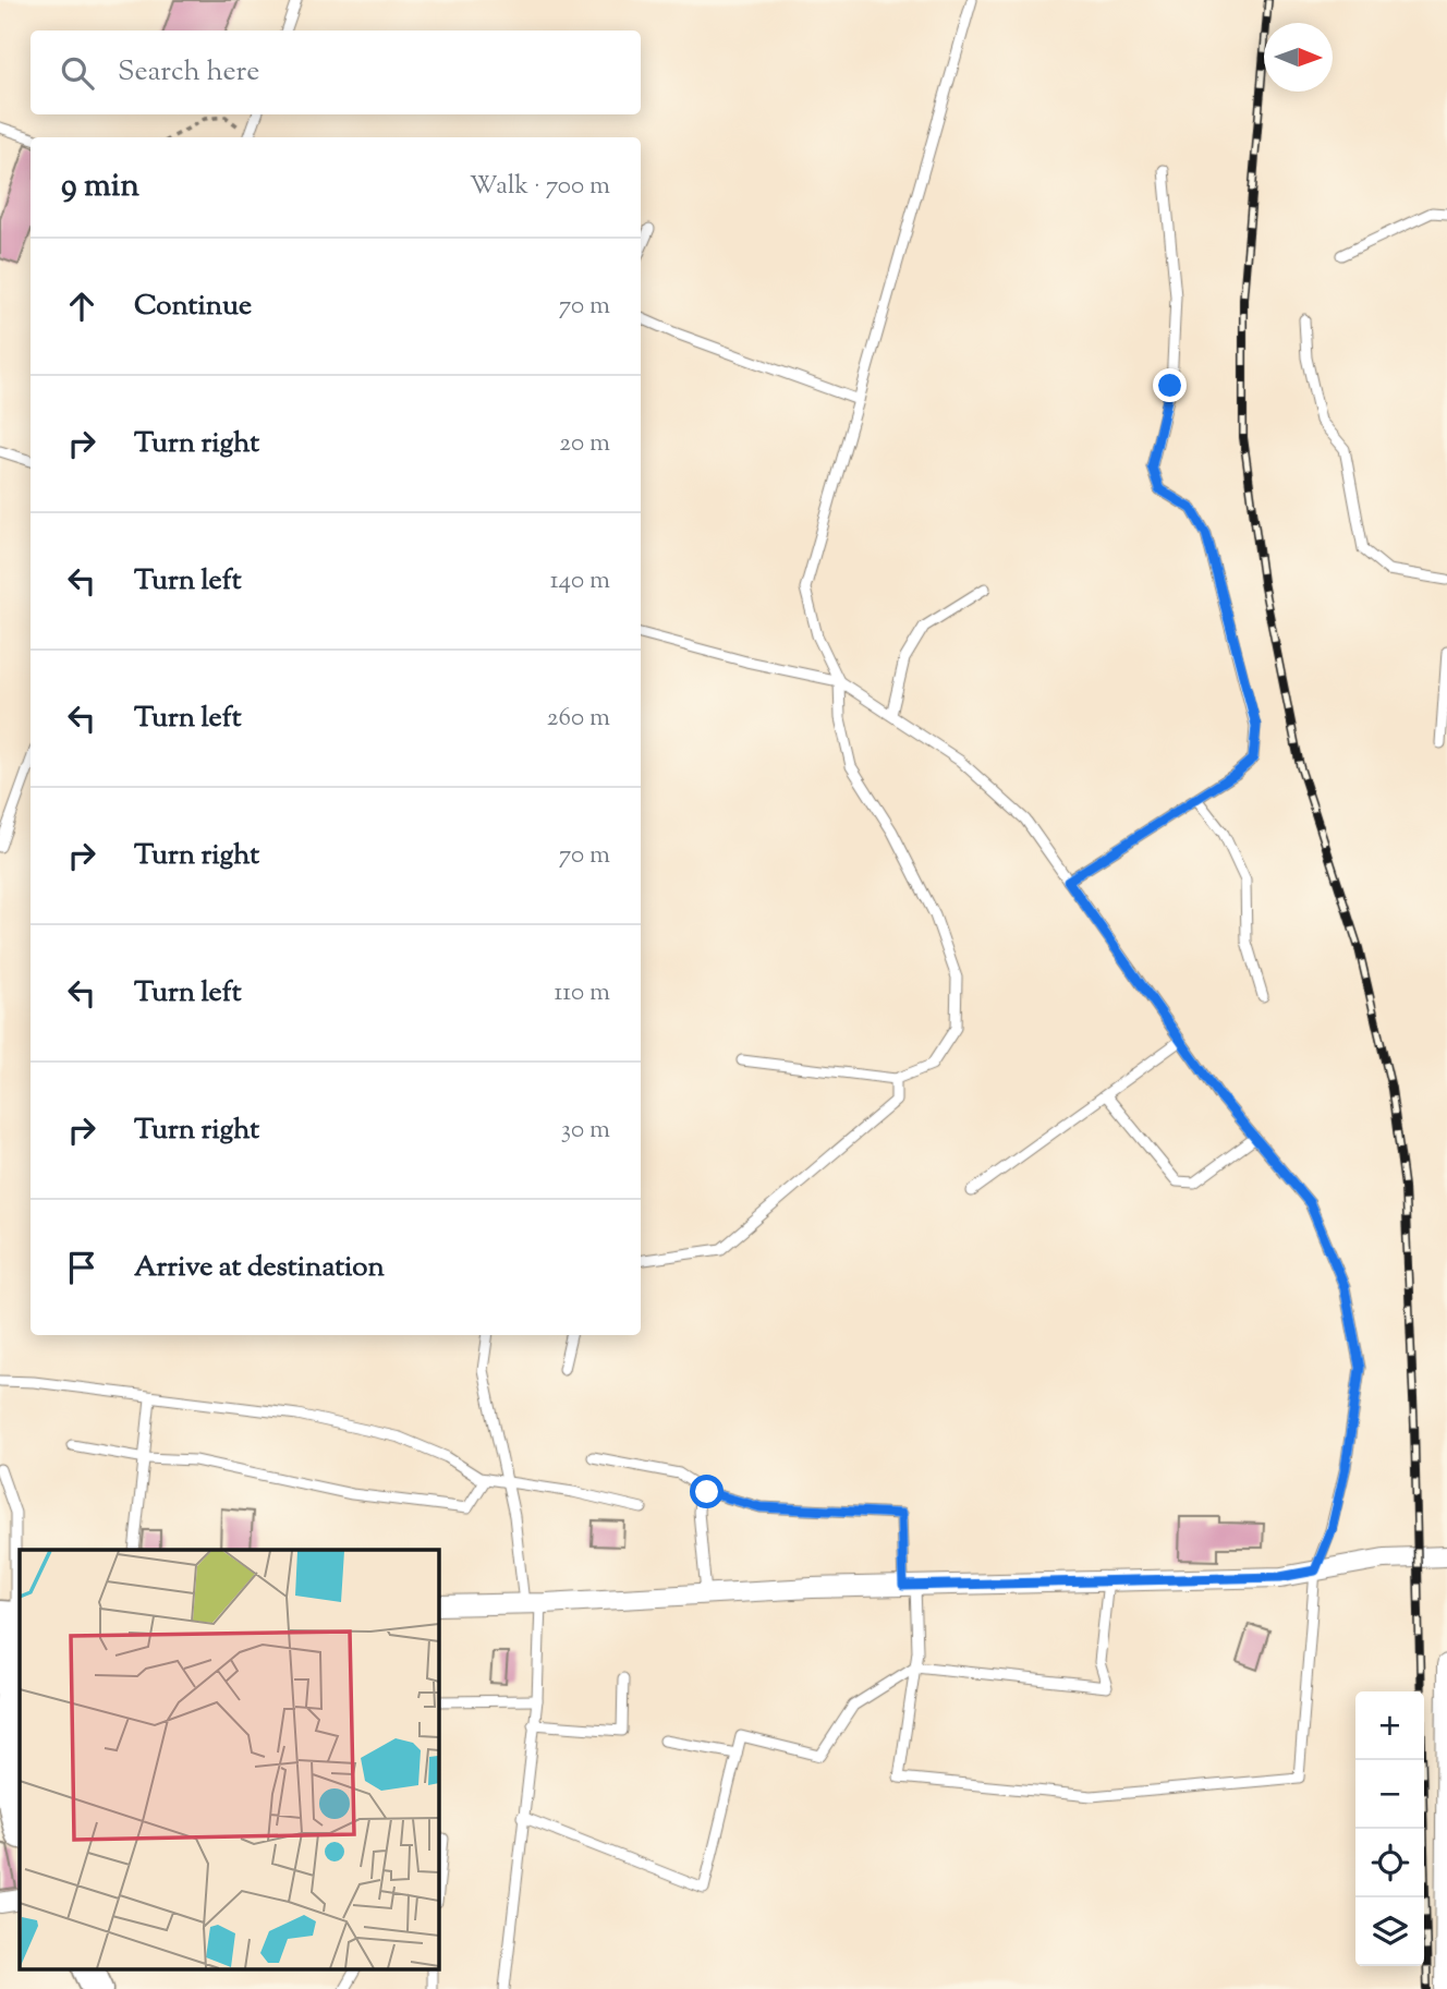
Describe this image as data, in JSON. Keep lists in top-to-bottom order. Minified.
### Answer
{"north":"right","page":{"search":"Search here","heading":["9 min","Walk · 700 m"],"list":[["Continue","70 m"],["Turn right","20 m"],["Turn left","140 m"],["Turn left","260 m"],["Turn right","70 m"],["Turn left","110 m"],["Turn right","30 m"],"Arrive at destination"],"map_buttons":["+","−"]}}
